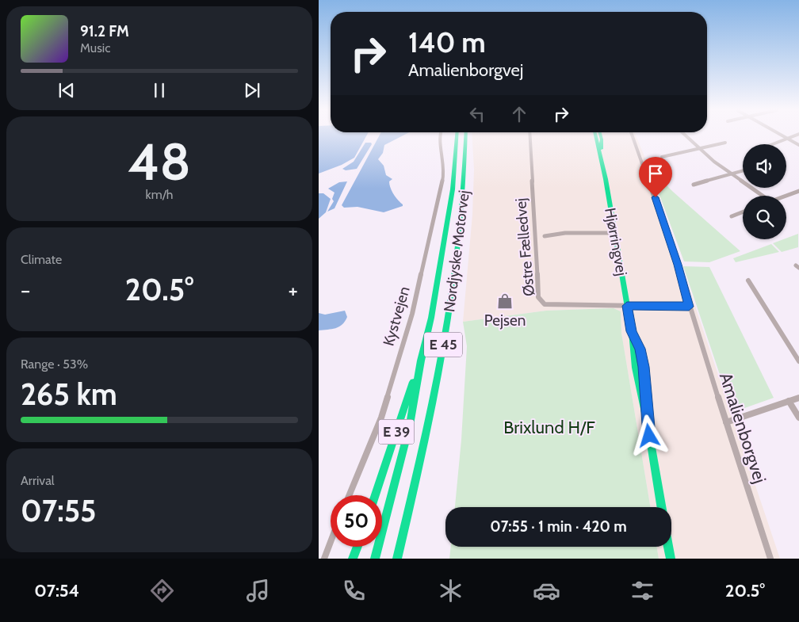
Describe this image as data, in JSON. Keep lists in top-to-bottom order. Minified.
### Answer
{"streets":{"main road":["Hjørringvej","Nordjyske Motorvej","E 45","E 39"],"street":["Østre Fælledvej","Kystvejen","Amalienborgvej"]},"crossings":[["Hjørringvej","Østre Fælledvej"],["Nordjyske Motorvej","E 45"],["Nordjyske Motorvej","E 39"],["E 45","E 39"]],"parks":["Brixlund H/F"],"places":{"shop":["Pejsen"]},"page":{"turn":["140 m","Amalienborgvej"],"song":["91.2 FM","Music"],"tile":[["48","km/h"],"Climate",["Range · 53%","265 km"],["Arrival","07:55"]],"heat":["−","20.5°","+"],"limit":"50","trip":"07:55 · 1 min · 420 m","tabs":["07:54","20.5°"]}}
